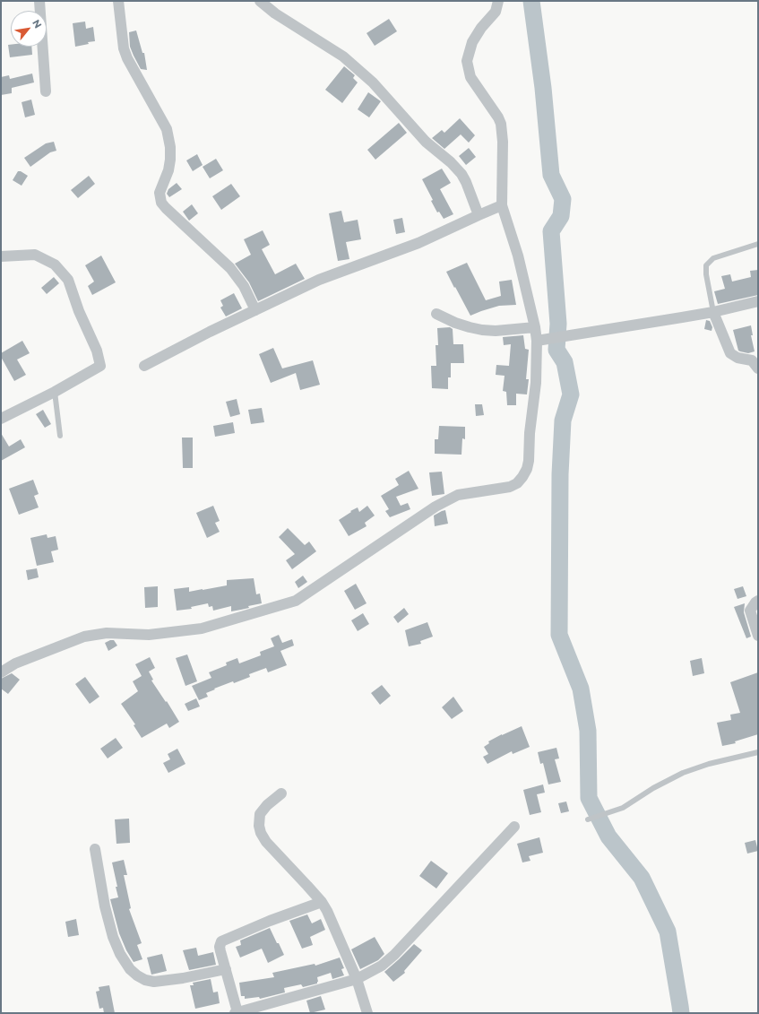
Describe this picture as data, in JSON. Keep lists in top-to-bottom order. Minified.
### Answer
{"north":"top right"}
